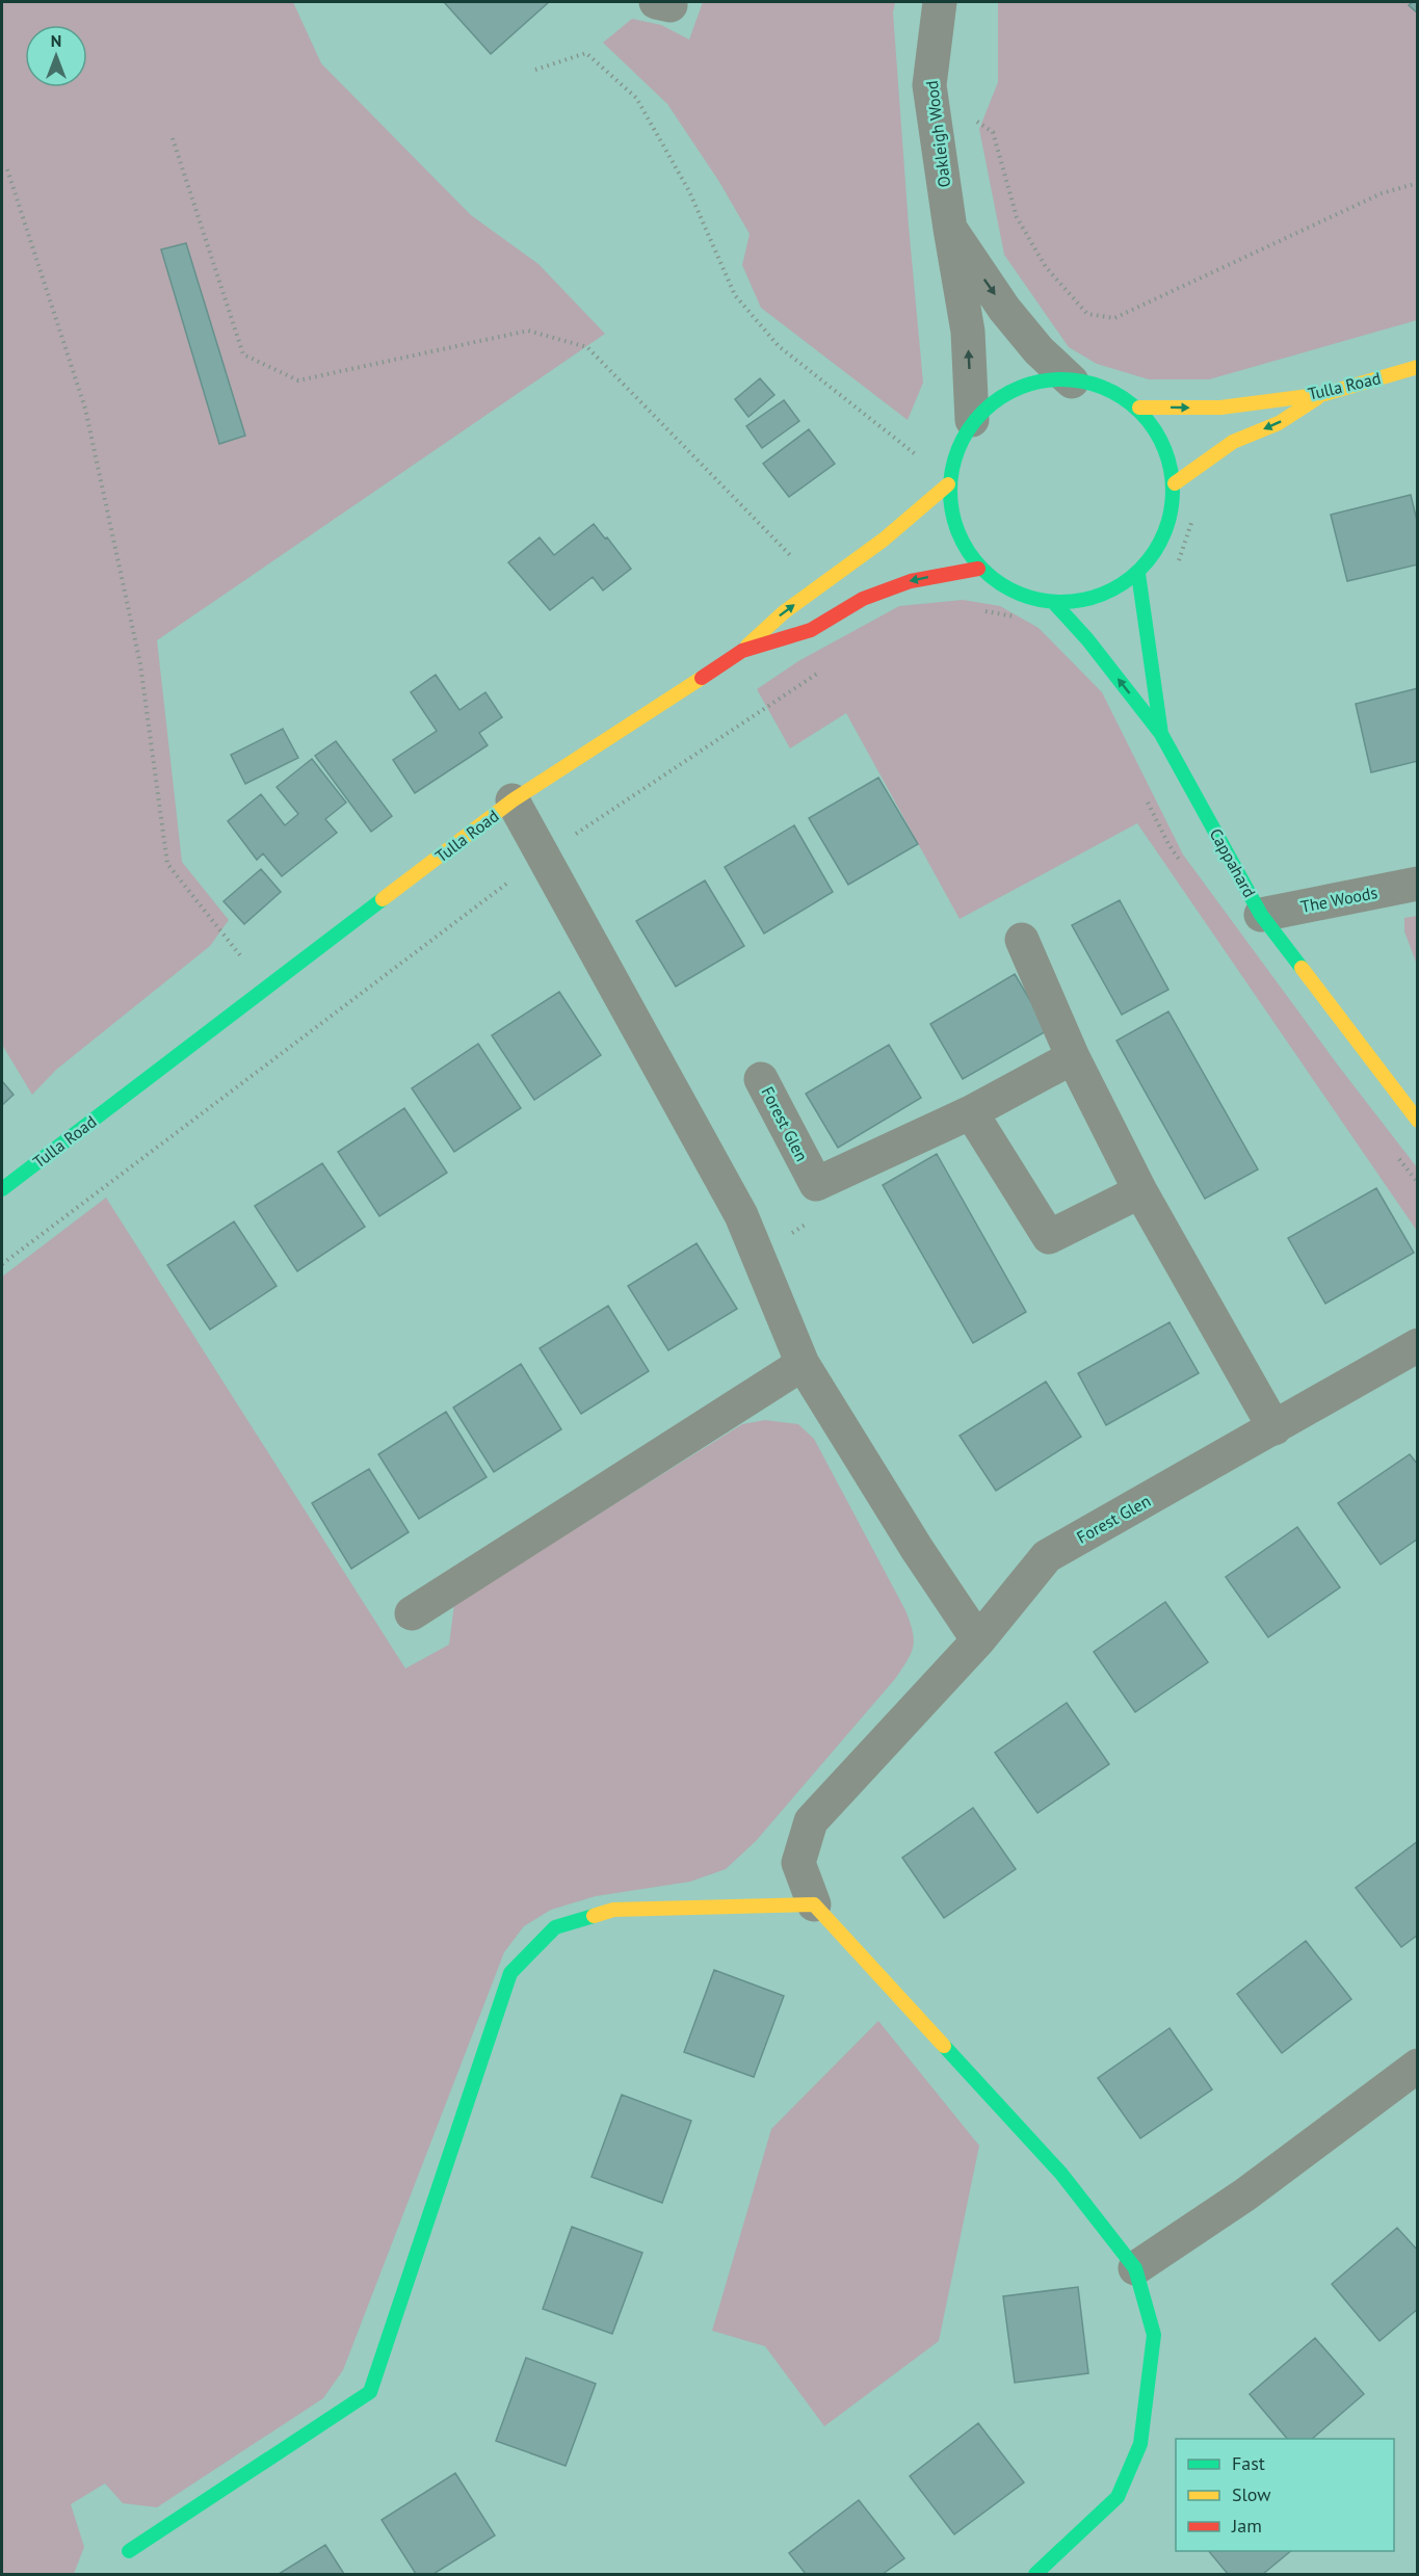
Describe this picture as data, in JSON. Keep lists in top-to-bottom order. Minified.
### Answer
{"streets":{"main road":["Tulla Road","Cappahard"],"street":["Oakleigh Wood","The Woods","Forest Glen"]},"crossings":[["Cappahard","The Woods"]],"legend":["Fast","Slow","Jam"],"north":"top"}
